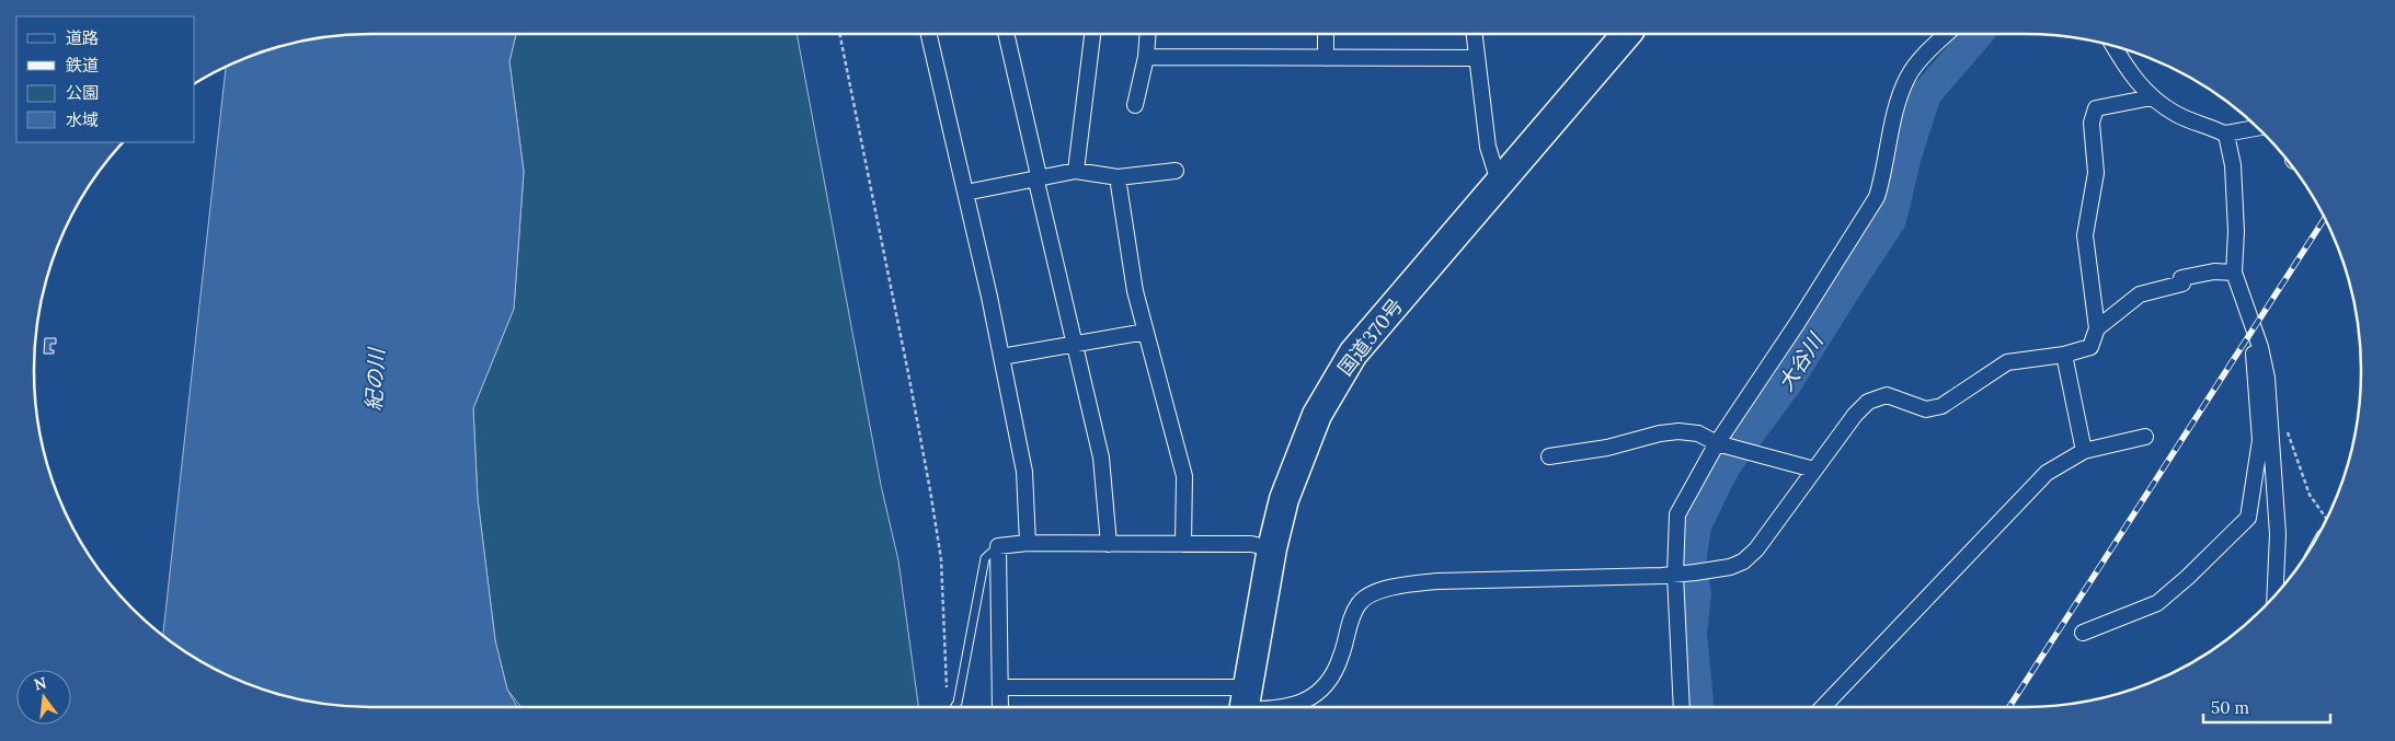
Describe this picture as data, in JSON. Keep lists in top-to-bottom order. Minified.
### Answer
{"streets":{"highway":["国道370号"]},"water":["大谷川","紀の川"],"legend":["道路","鉄道","公園","水域"],"scale_bar":"50 m","north":"top"}
